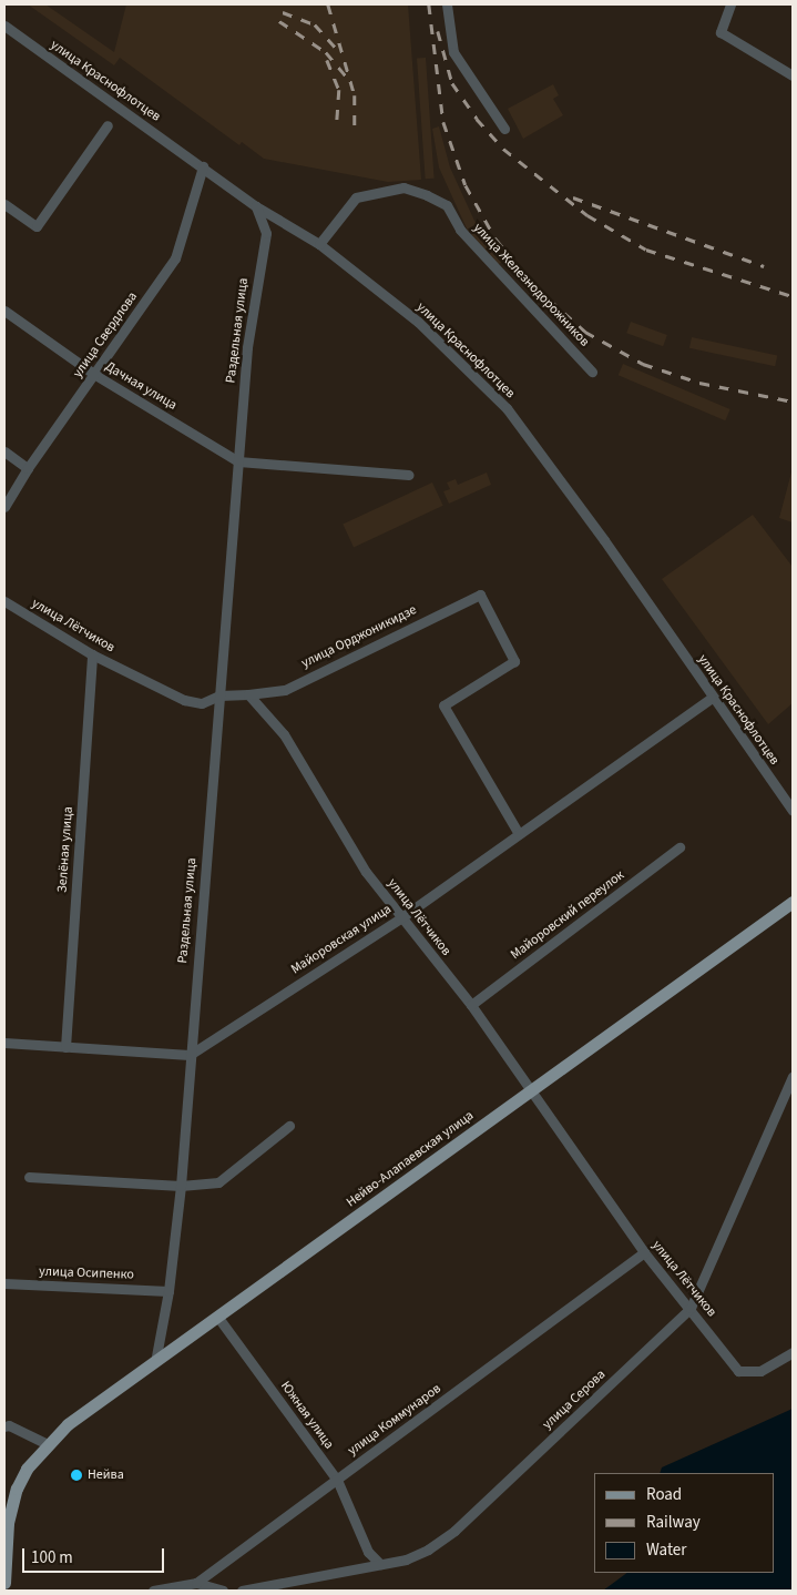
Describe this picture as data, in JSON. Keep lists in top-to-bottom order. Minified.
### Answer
{"streets":{"main road":["Нейво-Алапаевская улица"],"street":["улица Краснофлотцев","улица Железнодорожников","Раздельная улица","улица Свердлова","Дачная улица","улица Лётчиков","улица Орджоникидзе","Зелёная улица","Майоровский переулок","Майоровская улица","улица Осипенко","улица Серова","Южная улица","улица Коммунаров"]},"crossings":[["улица Краснофлотцев","улица Железнодорожников"],["улица Краснофлотцев","Раздельная улица"],["улица Краснофлотцев","улица Свердлова"],["улица Краснофлотцев","Майоровская улица"],["Раздельная улица","Дачная улица"],["Раздельная улица","улица Лётчиков"],["Раздельная улица","Майоровская улица"],["Раздельная улица","Нейво-Алапаевская улица"],["Раздельная улица","улица Осипенко"],["улица Свердлова","Дачная улица"],["улица Лётчиков","улица Орджоникидзе"],["улица Лётчиков","Зелёная улица"],["улица Лётчиков","Майоровский переулок"],["улица Лётчиков","Майоровская улица"],["улица Лётчиков","Нейво-Алапаевская улица"],["улица Лётчиков","улица Серова"],["улица Лётчиков","улица Коммунаров"],["улица Орджоникидзе","Майоровская улица"],["улица Серова","Южная улица"],["Южная улица","улица Коммунаров"]],"places":["Нейва"],"legend":["Road","Railway","Water"],"scale_bar":"100 m"}
